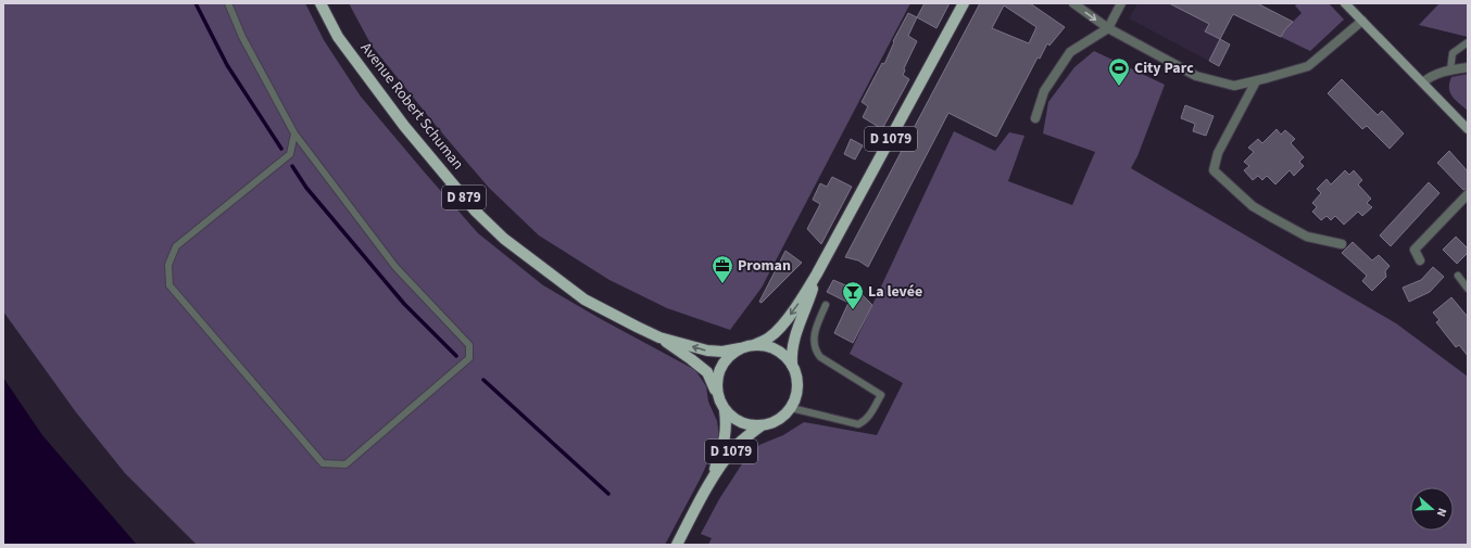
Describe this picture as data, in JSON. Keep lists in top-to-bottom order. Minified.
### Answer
{"streets":{"main road":["Avenue Robert Schuman","D 1079","D 879"]},"crossings":[["Avenue Robert Schuman","D 1079"]],"places":{"sports":["City Parc"],"office":["Proman"],"bar":["La levée"]},"north":"right"}
